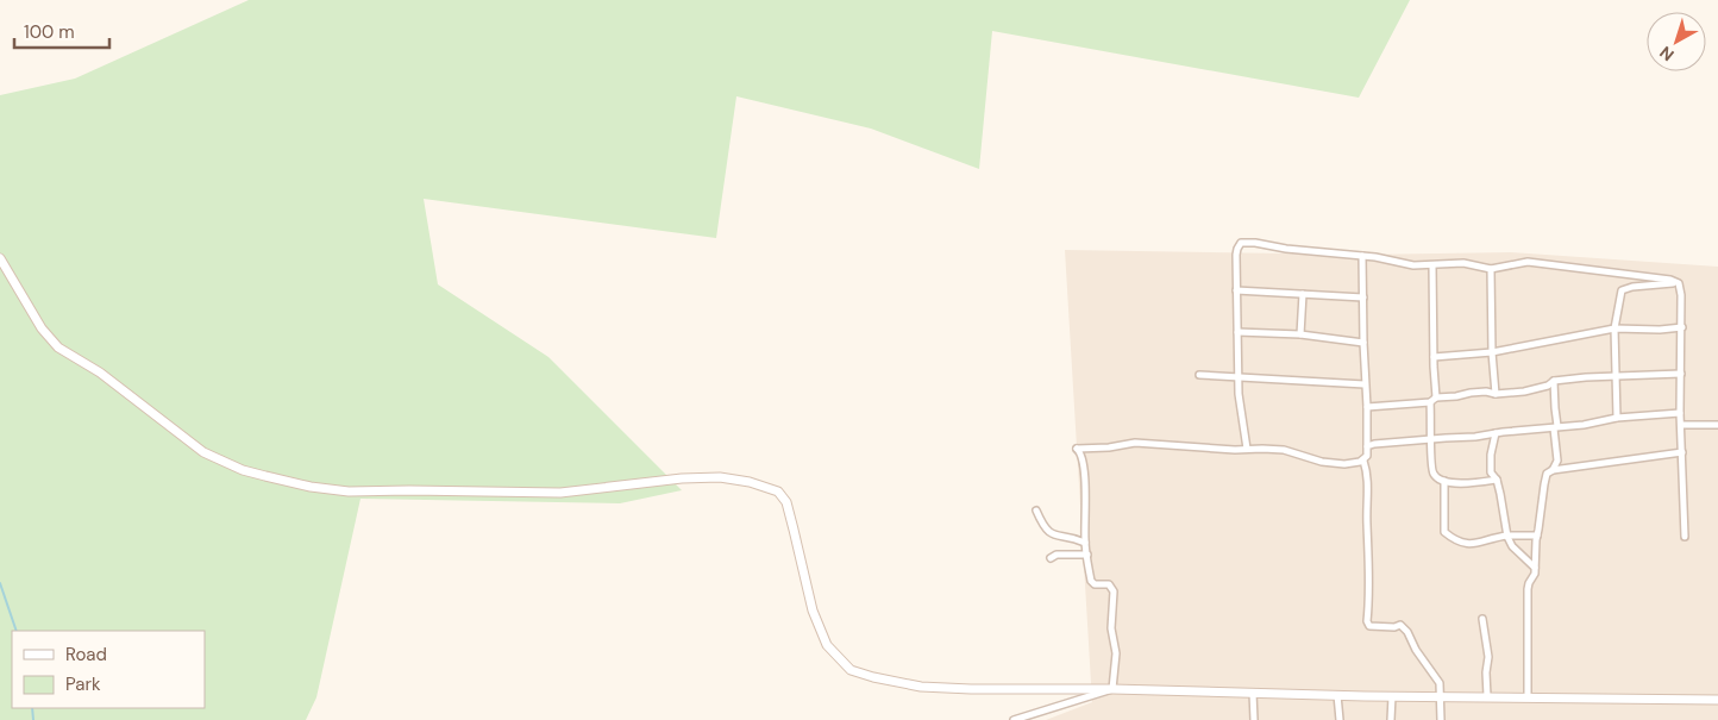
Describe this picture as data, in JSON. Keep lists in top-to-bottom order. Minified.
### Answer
{"legend":["Road","Park"],"scale_bar":"100 m","north":"bottom left"}
